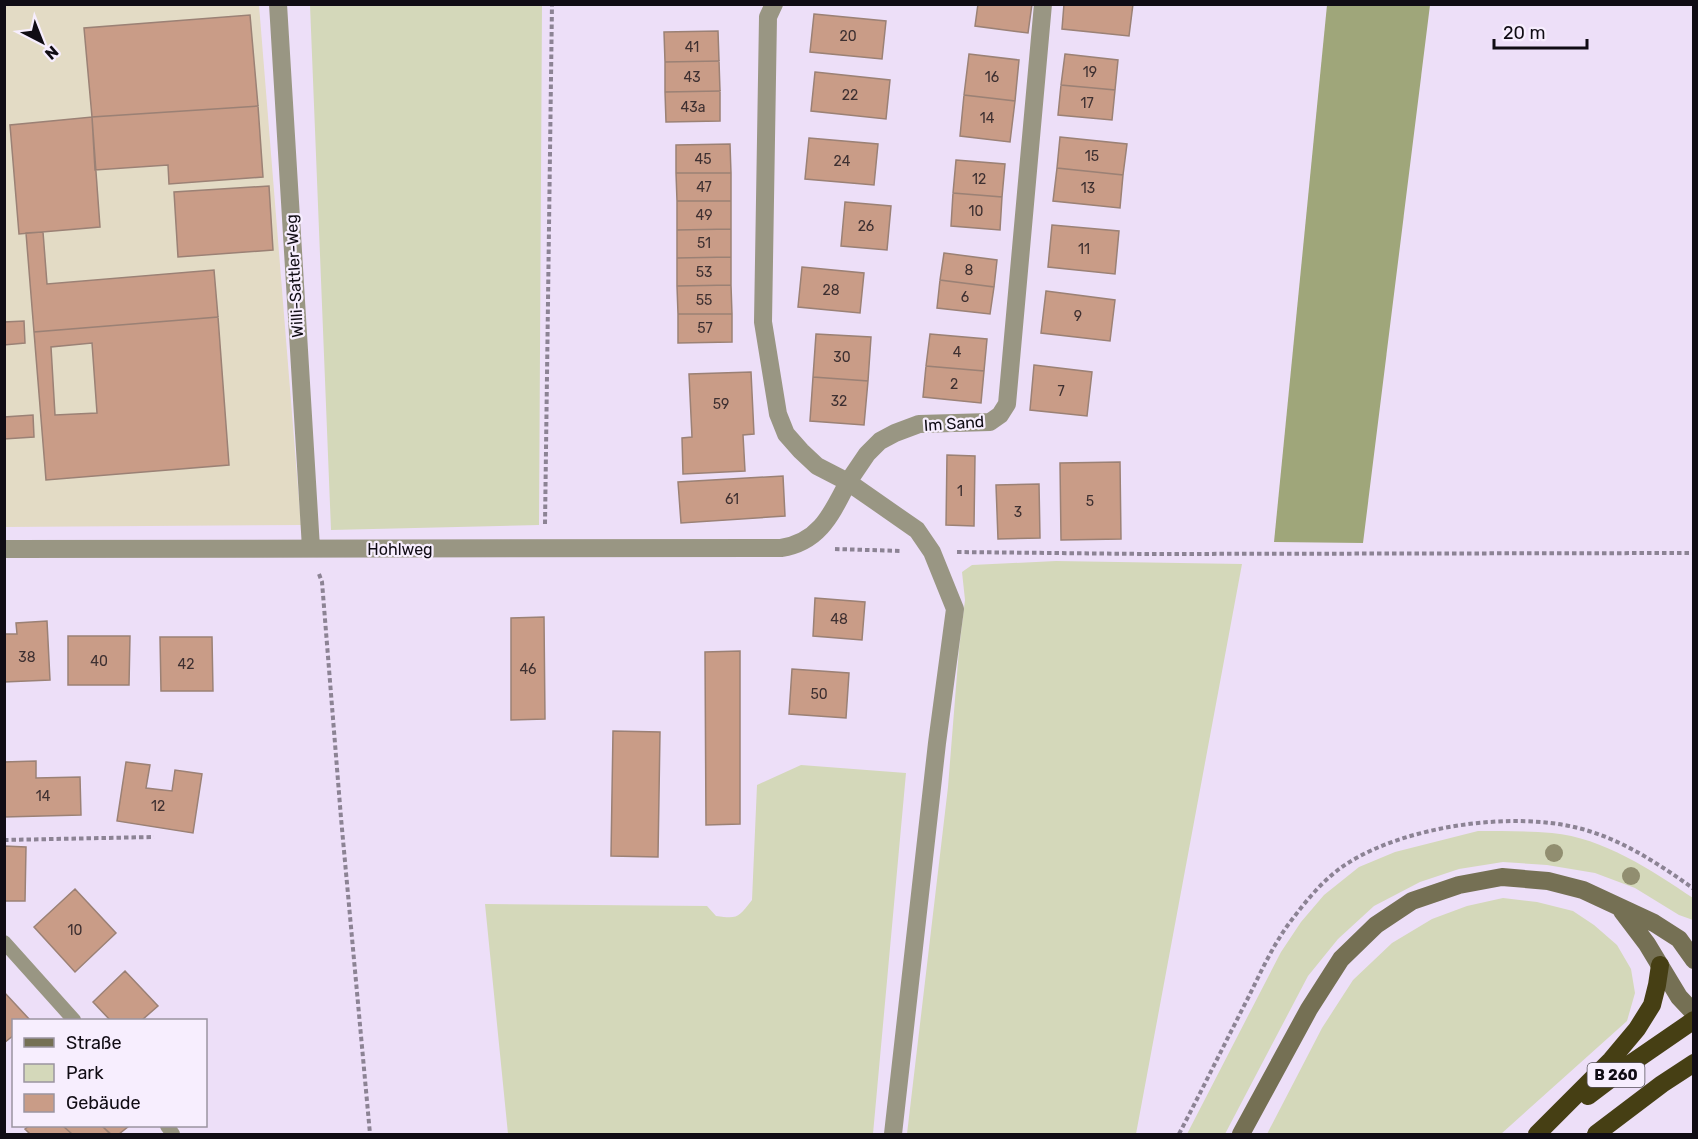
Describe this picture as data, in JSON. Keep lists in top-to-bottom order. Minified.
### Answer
{"streets":{"highway":["B 260"],"street":["Willi-Sattler-Weg","Im Sand","Hohlweg"]},"crossings":[["Willi-Sattler-Weg","Hohlweg"],["Im Sand","Hohlweg"]],"house_numbers":["20","41","19","43","16","22","17","43a","14","15","45","24","12","47","13","10","49","26","51","11","8","53","28","6","55","9","57","4","30","2","7","32","59","1","61","5","3","48","38","40","42","46","50","14","12","10"],"legend":["Straße","Park","Gebäude"],"scale_bar":"20 m","north":"bottom right"}
